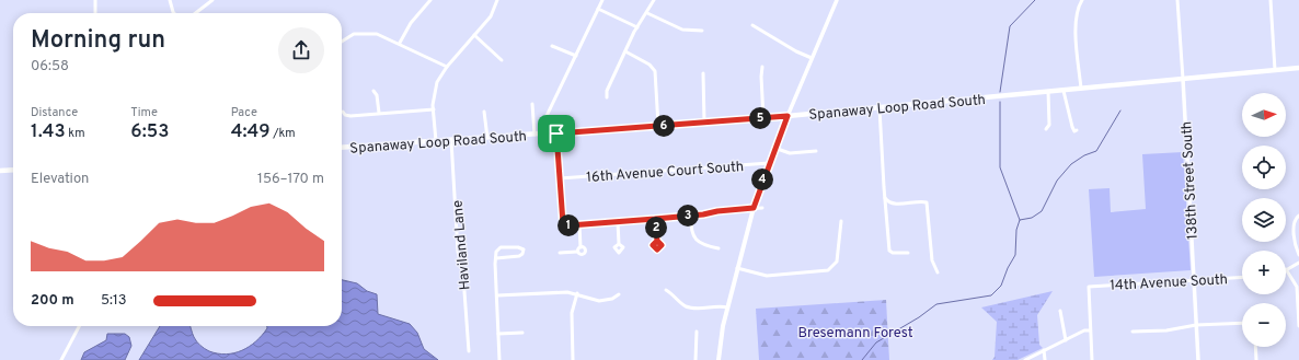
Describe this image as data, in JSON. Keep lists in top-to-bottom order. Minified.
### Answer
{"streets":{"main road":["Spanaway Loop Road South"],"street":["16th Avenue Court South","138th Street South","Haviland Lane","14th Avenue South"]},"crossings":[["Spanaway Loop Road South","138th Street South"],["Spanaway Loop Road South","Haviland Lane"],["138th Street South","14th Avenue South"]],"parks":["Bresemann Forest"],"north":"right","page":{"heading":["Morning run","06:58"],"stats":[["Distance","1.43 km"],["Time","6:53"],["Pace","4:49 /km"]],"map_buttons":["+","−"],"pins":["5","6","4","3","1","2"],"chart":["Elevation","156–170 m"],"list":[{"name":"200 m","note":"5:13"}]}}
